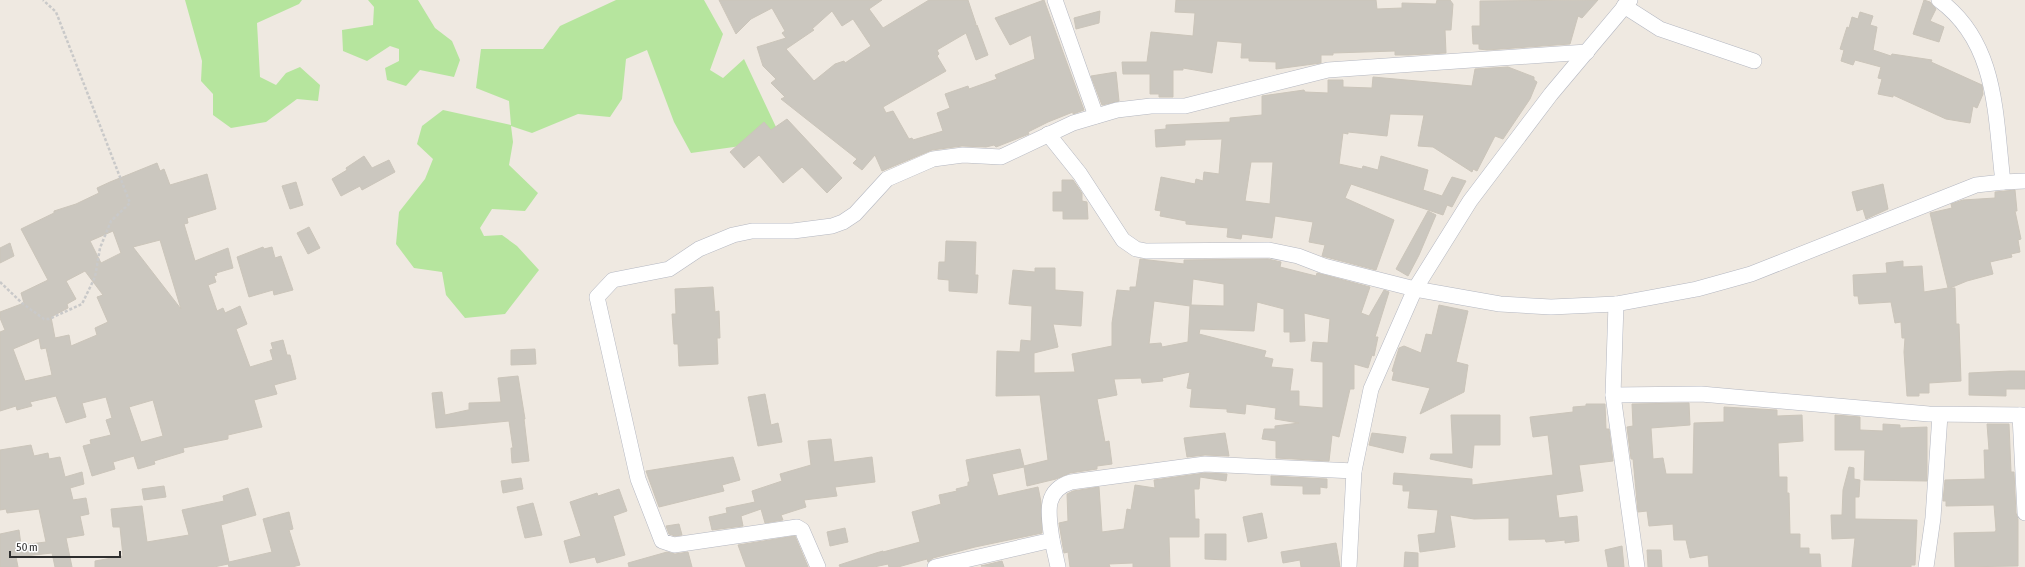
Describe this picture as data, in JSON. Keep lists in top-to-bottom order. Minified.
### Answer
{"scale_bar":"50 m"}
